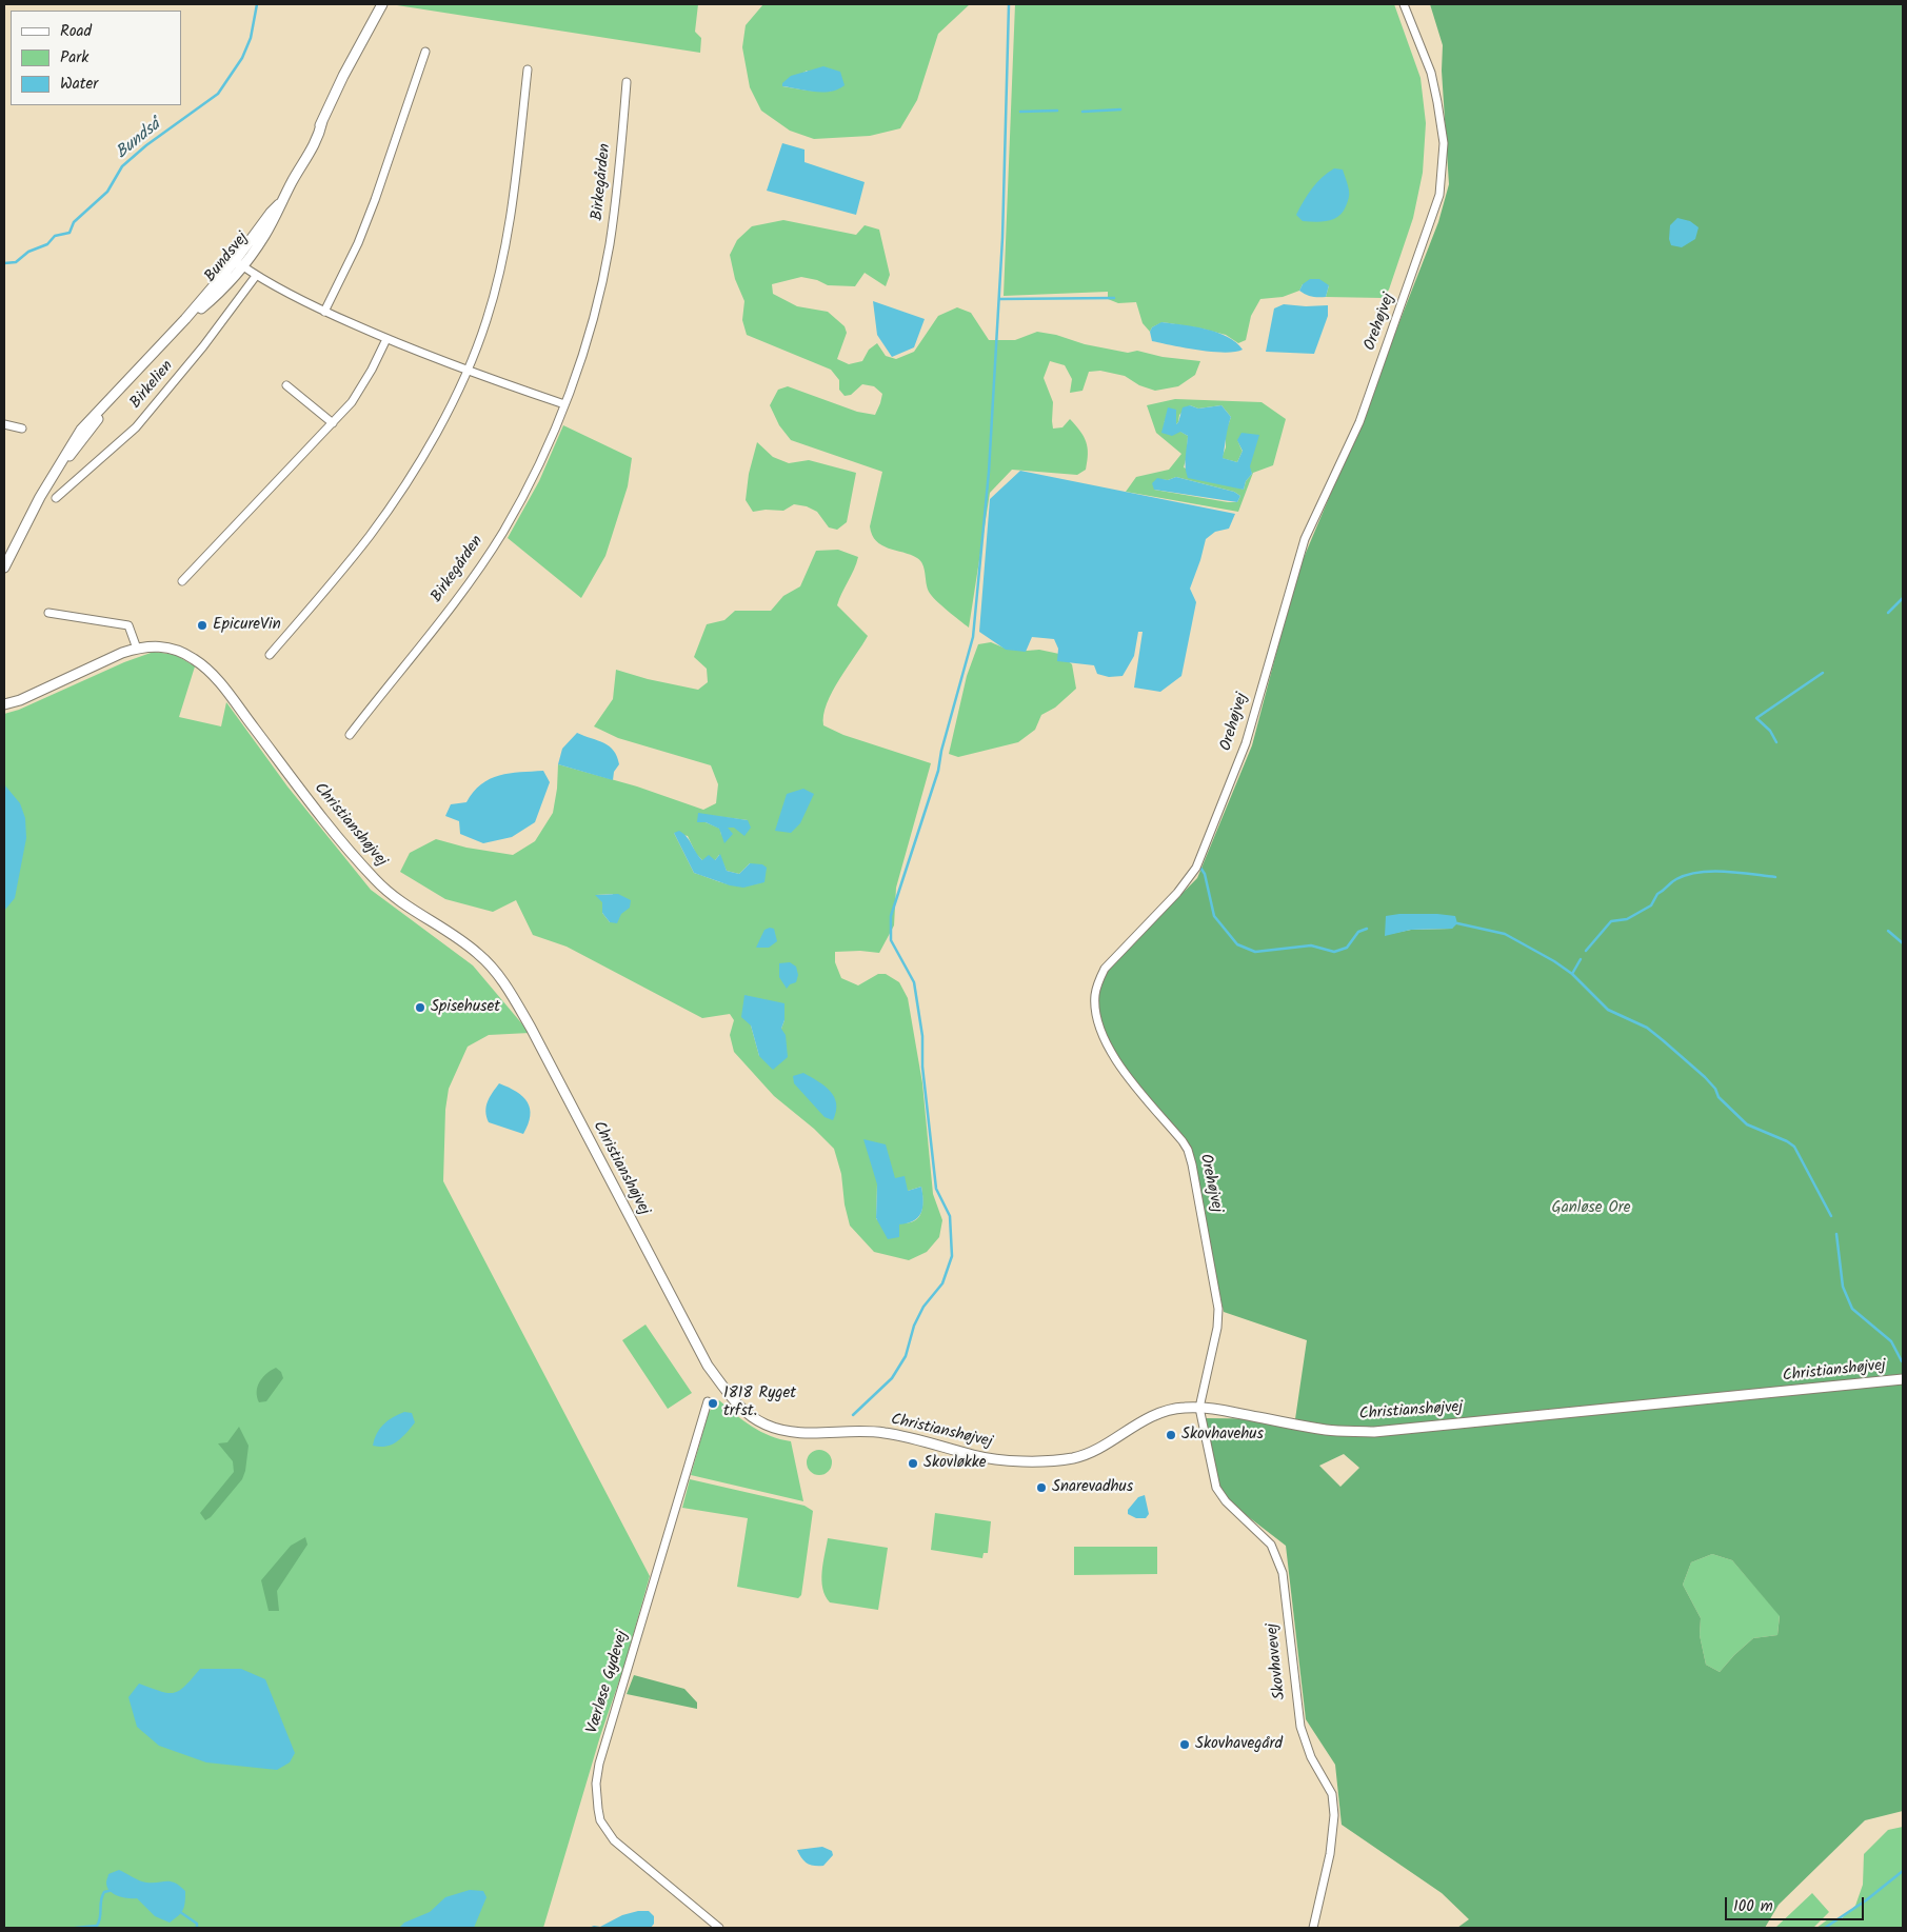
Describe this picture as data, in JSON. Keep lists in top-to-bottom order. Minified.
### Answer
{"streets":{"street":["Birkegården","Bundsvej","Orehøjvej","Birkelien","Christianshøjvej","Skovhavevej","Værløse Gydevej"]},"crossings":[["Orehøjvej","Christianshøjvej"],["Orehøjvej","Skovhavevej"],["Christianshøjvej","Skovhavevej"]],"water":["Bundså"],"parks":["Ganløse Ore"],"places":["EpicureVin","Spisehuset","1818 Ryget trfst.","Skovhavehus","Skovløkke","Snarevadhus","Skovhavegård"],"legend":["Road","Park","Water"],"scale_bar":"100 m"}
